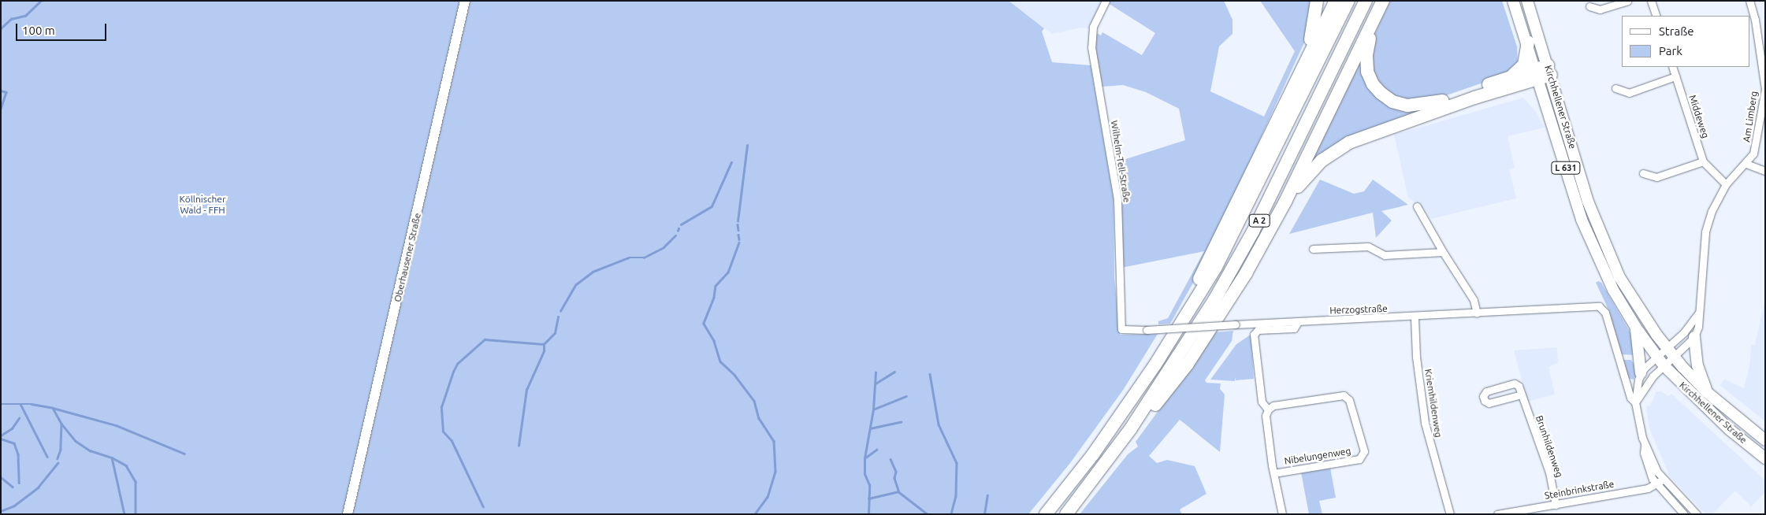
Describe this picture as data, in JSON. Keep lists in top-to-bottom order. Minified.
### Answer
{"streets":{"highway":["A 2"],"main road":["Kirchhellener Straße","L 631","Oberhausener Straße"],"street":["Middeweg","Am Limberg","Wilhelm-Tell-Straße","Herzogstraße","Kriemhildenweg","Brunhildenweg","Nibelungenweg","Steinbrinkstraße"]},"crossings":[["Middeweg","Am Limberg"],["Wilhelm-Tell-Straße","Herzogstraße"],["Herzogstraße","Kriemhildenweg"],["Herzogstraße","Nibelungenweg"],["Brunhildenweg","Steinbrinkstraße"]],"parks":["Köllnischer Wald - FFH"],"legend":["Straße","Park"],"scale_bar":"100 m"}
